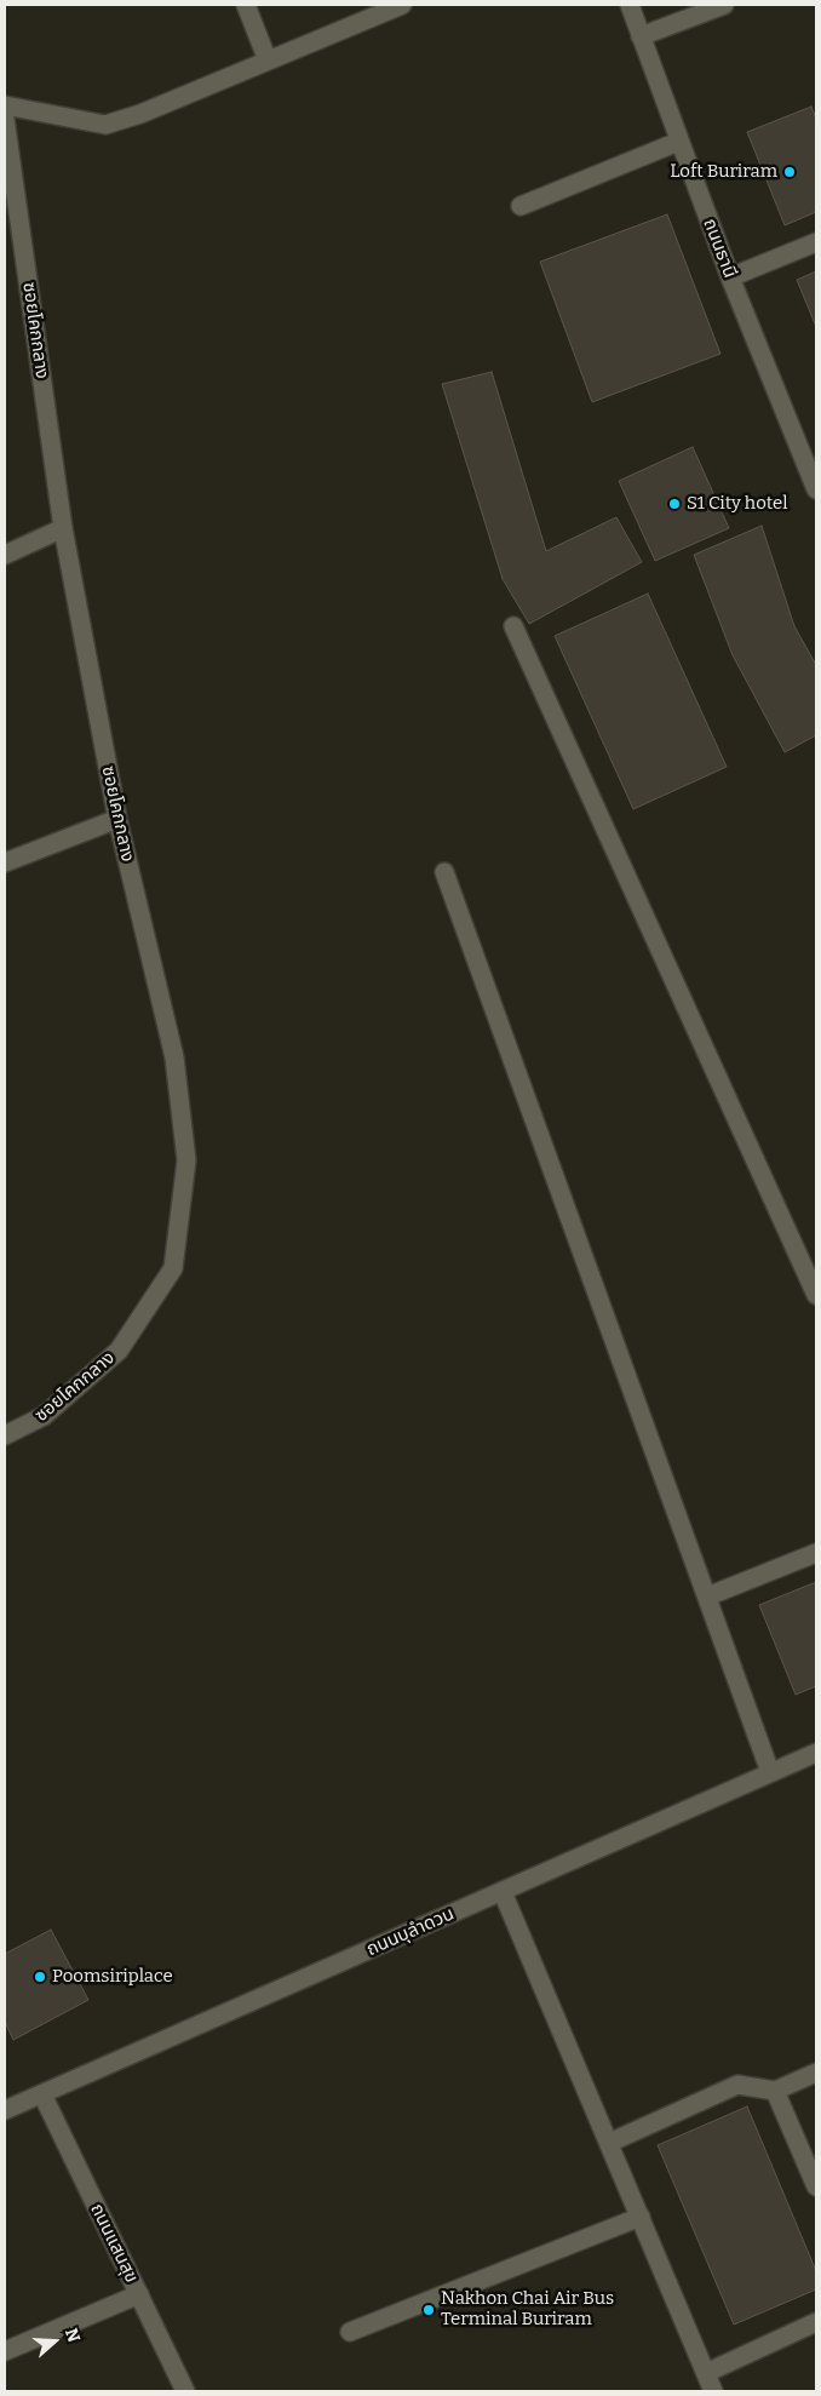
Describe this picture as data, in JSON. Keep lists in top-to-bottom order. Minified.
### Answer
{"streets":{"street":["ถนนธานี","ซอยโคกกลาง","ถนนบุลำดวน","ถนนแสนสุข"]},"crossings":[["ถนนบุลำดวน","ถนนแสนสุข"]],"places":["Loft Buriram","S1 City hotel","Poomsiriplace","Nakhon Chai Air Bus Terminal Buriram"],"north":"right"}
